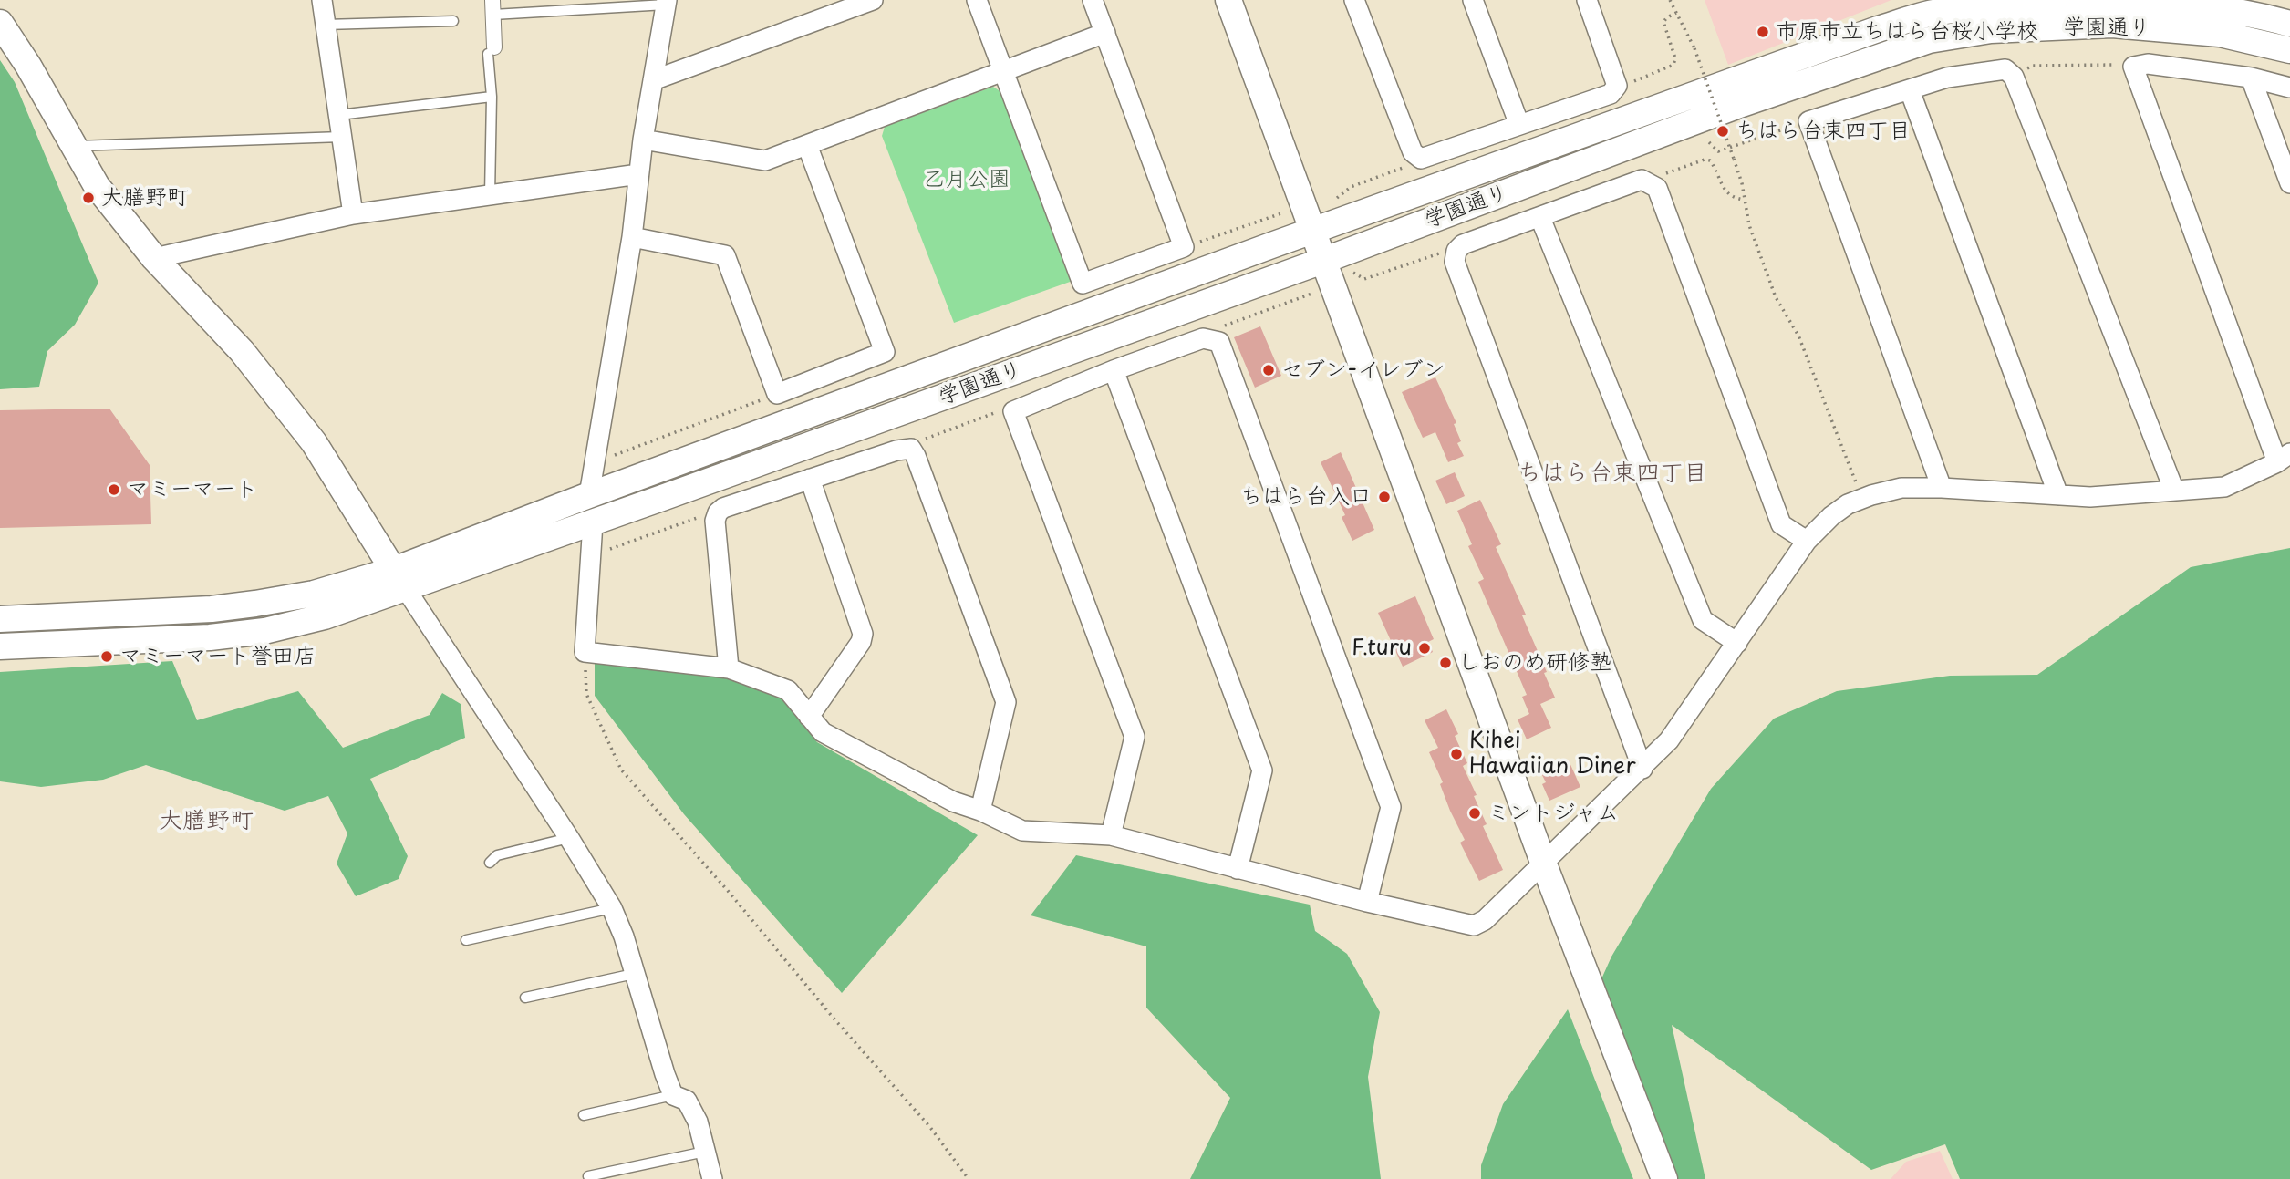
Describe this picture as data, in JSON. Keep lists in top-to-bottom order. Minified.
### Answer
{"streets":{"street":["学園通り"]},"districts":["ちはら台東四丁目","大膳野町"],"parks":["乙月公園"],"places":["市原市立ちはら台桜小学校","ちはら台東四丁目","大膳野町","セブン-イレブン","マミーマート","ちはら台入口","F.turu","マミーマート誉田店","しおのめ研修塾","Kihei Hawaiian Diner","ミントジャム"]}
